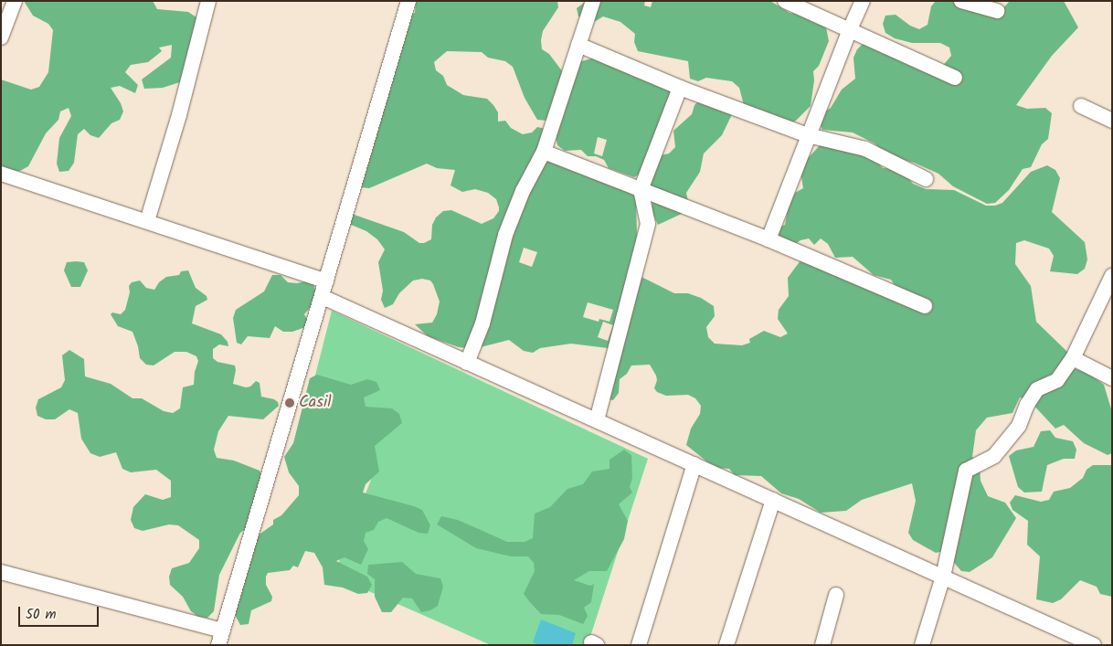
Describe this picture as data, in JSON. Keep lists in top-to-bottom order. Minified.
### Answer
{"places":["Casil"],"scale_bar":"50 m"}
